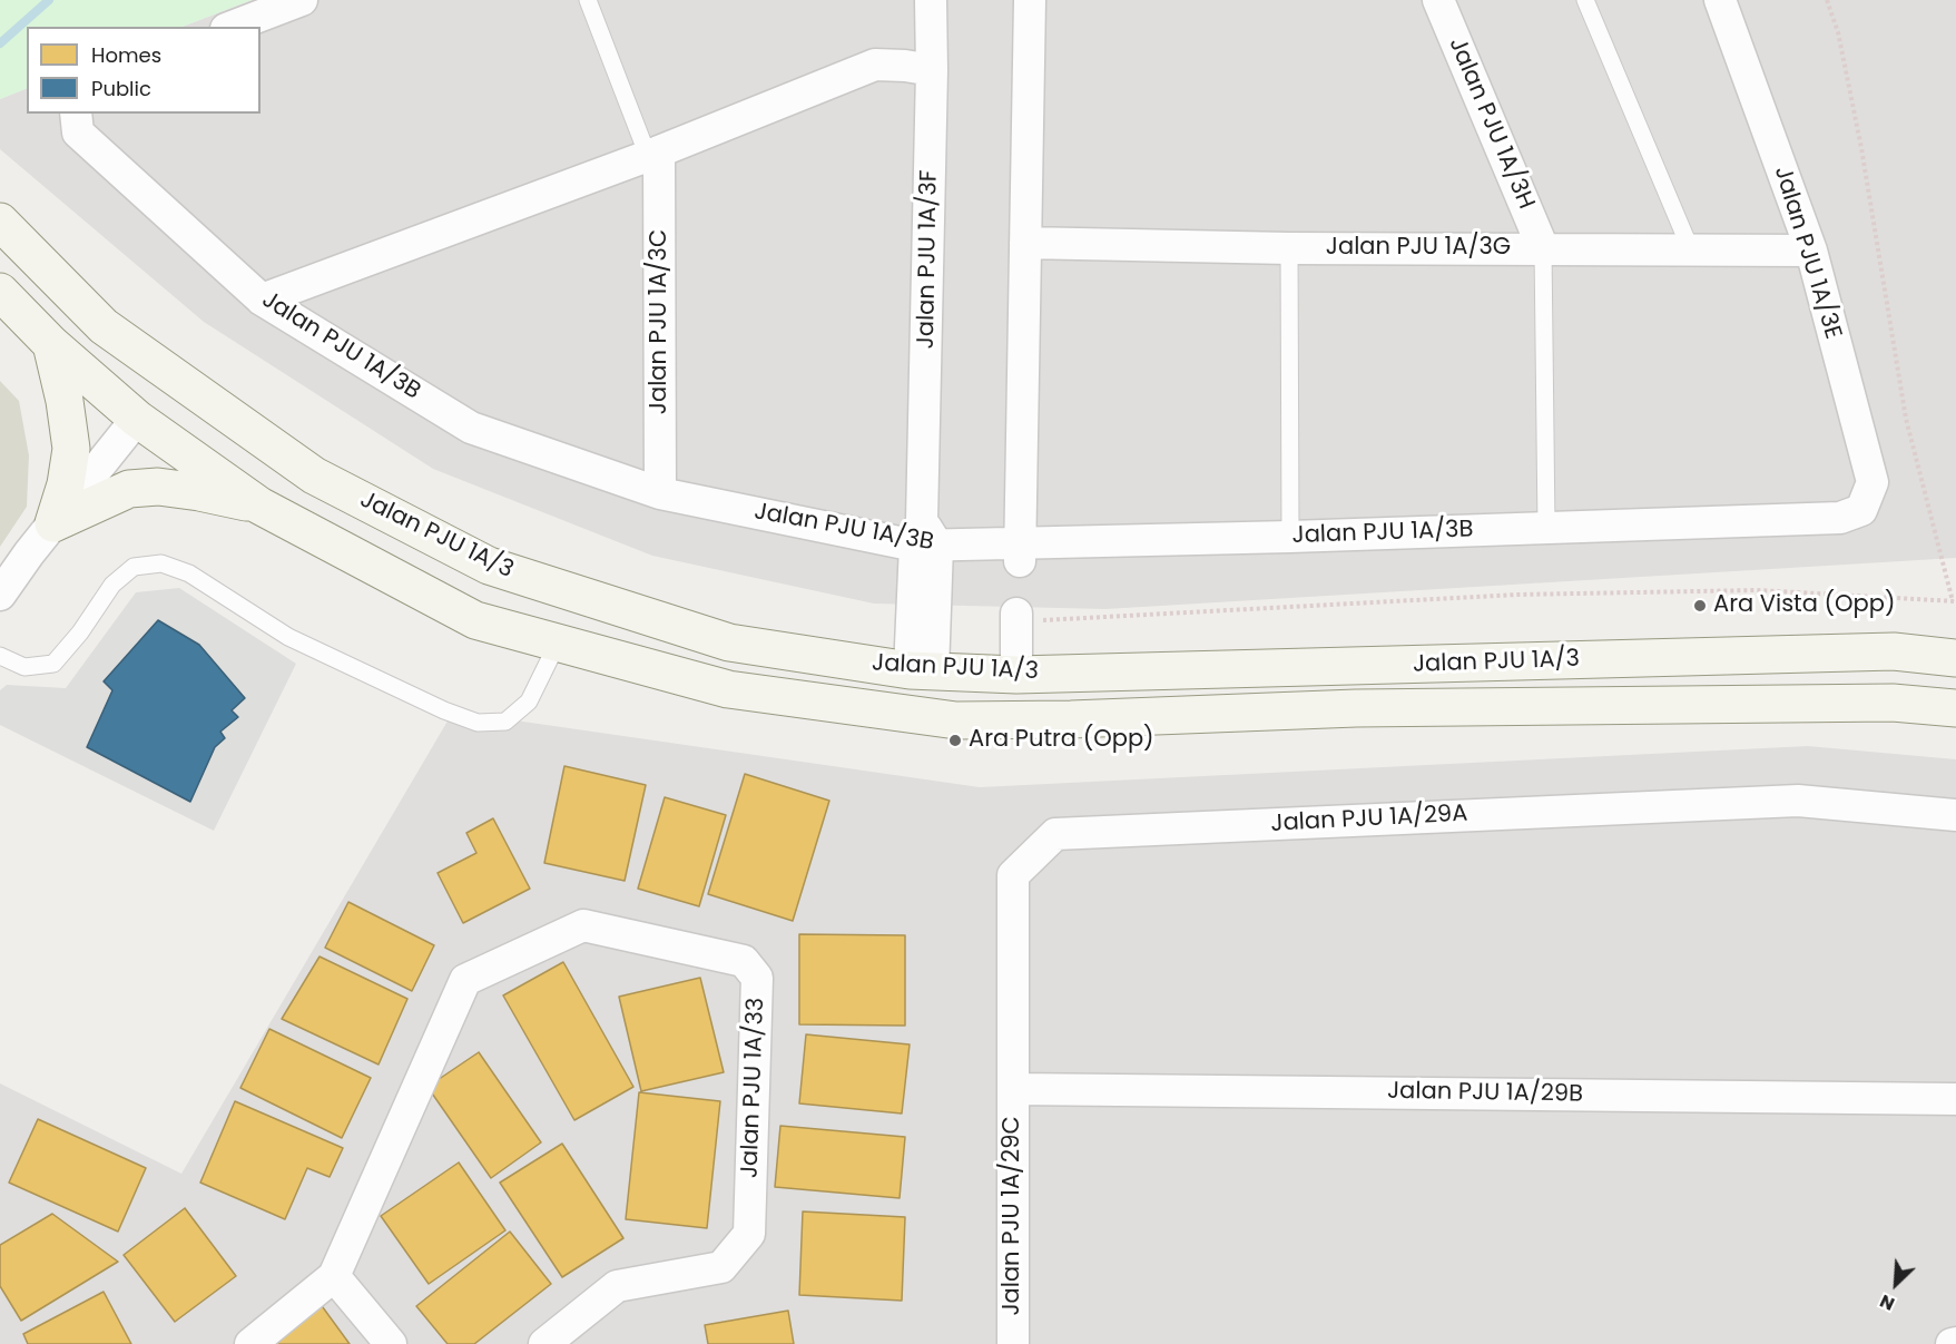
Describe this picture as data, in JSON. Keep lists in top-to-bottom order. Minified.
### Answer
{"streets":{"street":["Jalan PJU 1A/3H","Jalan PJU 1A/3G","Jalan PJU 1A/3E","Jalan PJU 1A/3F","Jalan PJU 1A/3C","Jalan PJU 1A/3B","Jalan PJU 1A/3","Jalan PJU 1A/29A","Jalan PJU 1A/33","Jalan PJU 1A/29B","Jalan PJU 1A/29C"]},"crossings":[["Jalan PJU 1A/3H","Jalan PJU 1A/3G"],["Jalan PJU 1A/3G","Jalan PJU 1A/3E"],["Jalan PJU 1A/3E","Jalan PJU 1A/3B"],["Jalan PJU 1A/3F","Jalan PJU 1A/3B"],["Jalan PJU 1A/3F","Jalan PJU 1A/3"],["Jalan PJU 1A/3C","Jalan PJU 1A/3B"],["Jalan PJU 1A/29A","Jalan PJU 1A/29B"],["Jalan PJU 1A/29A","Jalan PJU 1A/29C"],["Jalan PJU 1A/29B","Jalan PJU 1A/29C"]],"places":["Ara Vista (Opp)","Ara Putra (Opp)"],"legend":["Homes","Public"],"north":"bottom left"}
